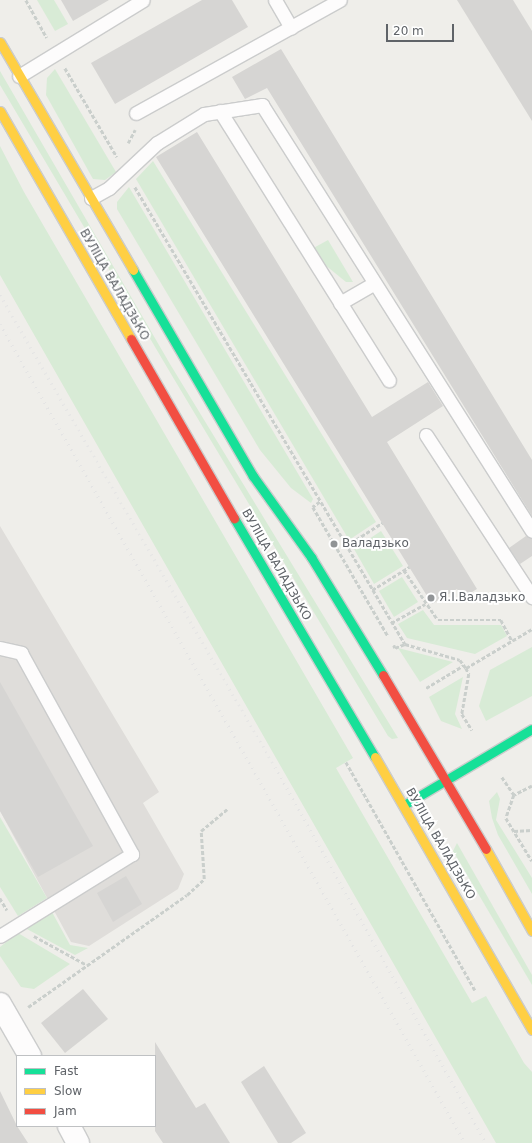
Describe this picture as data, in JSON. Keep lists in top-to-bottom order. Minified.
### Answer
{"streets":{"main road":["ВУЛІЦА ВАЛАДЗЬКО"]},"places":["Валадзько","Я.І.Валадзько"],"legend":["Fast","Slow","Jam"],"scale_bar":"20 m"}
